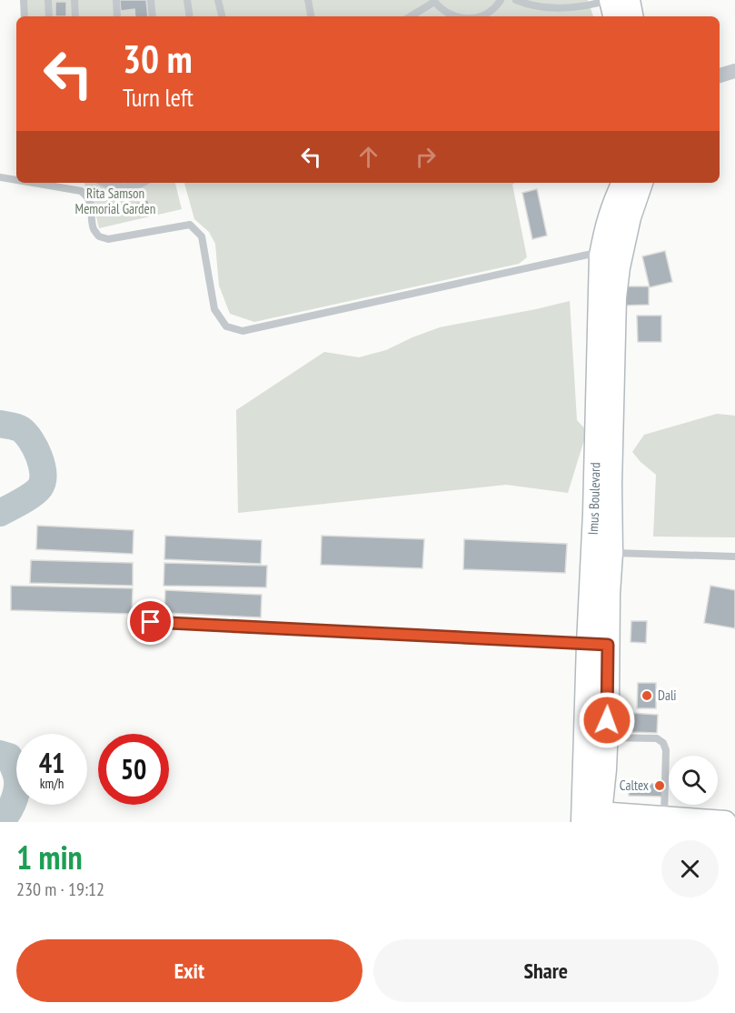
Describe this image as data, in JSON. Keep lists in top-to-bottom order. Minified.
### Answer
{"streets":{"main road":["Imus Boulevard"]},"parks":["Rita Samson Memorial Garden"],"places":["Dali","Caltex"],"page":{"turn":["30 m","Turn left"],"speed":"41 km/h","limit":"50","heading":["1 min","230 m · 19:12"],"buttons":["Exit","Share"]}}
